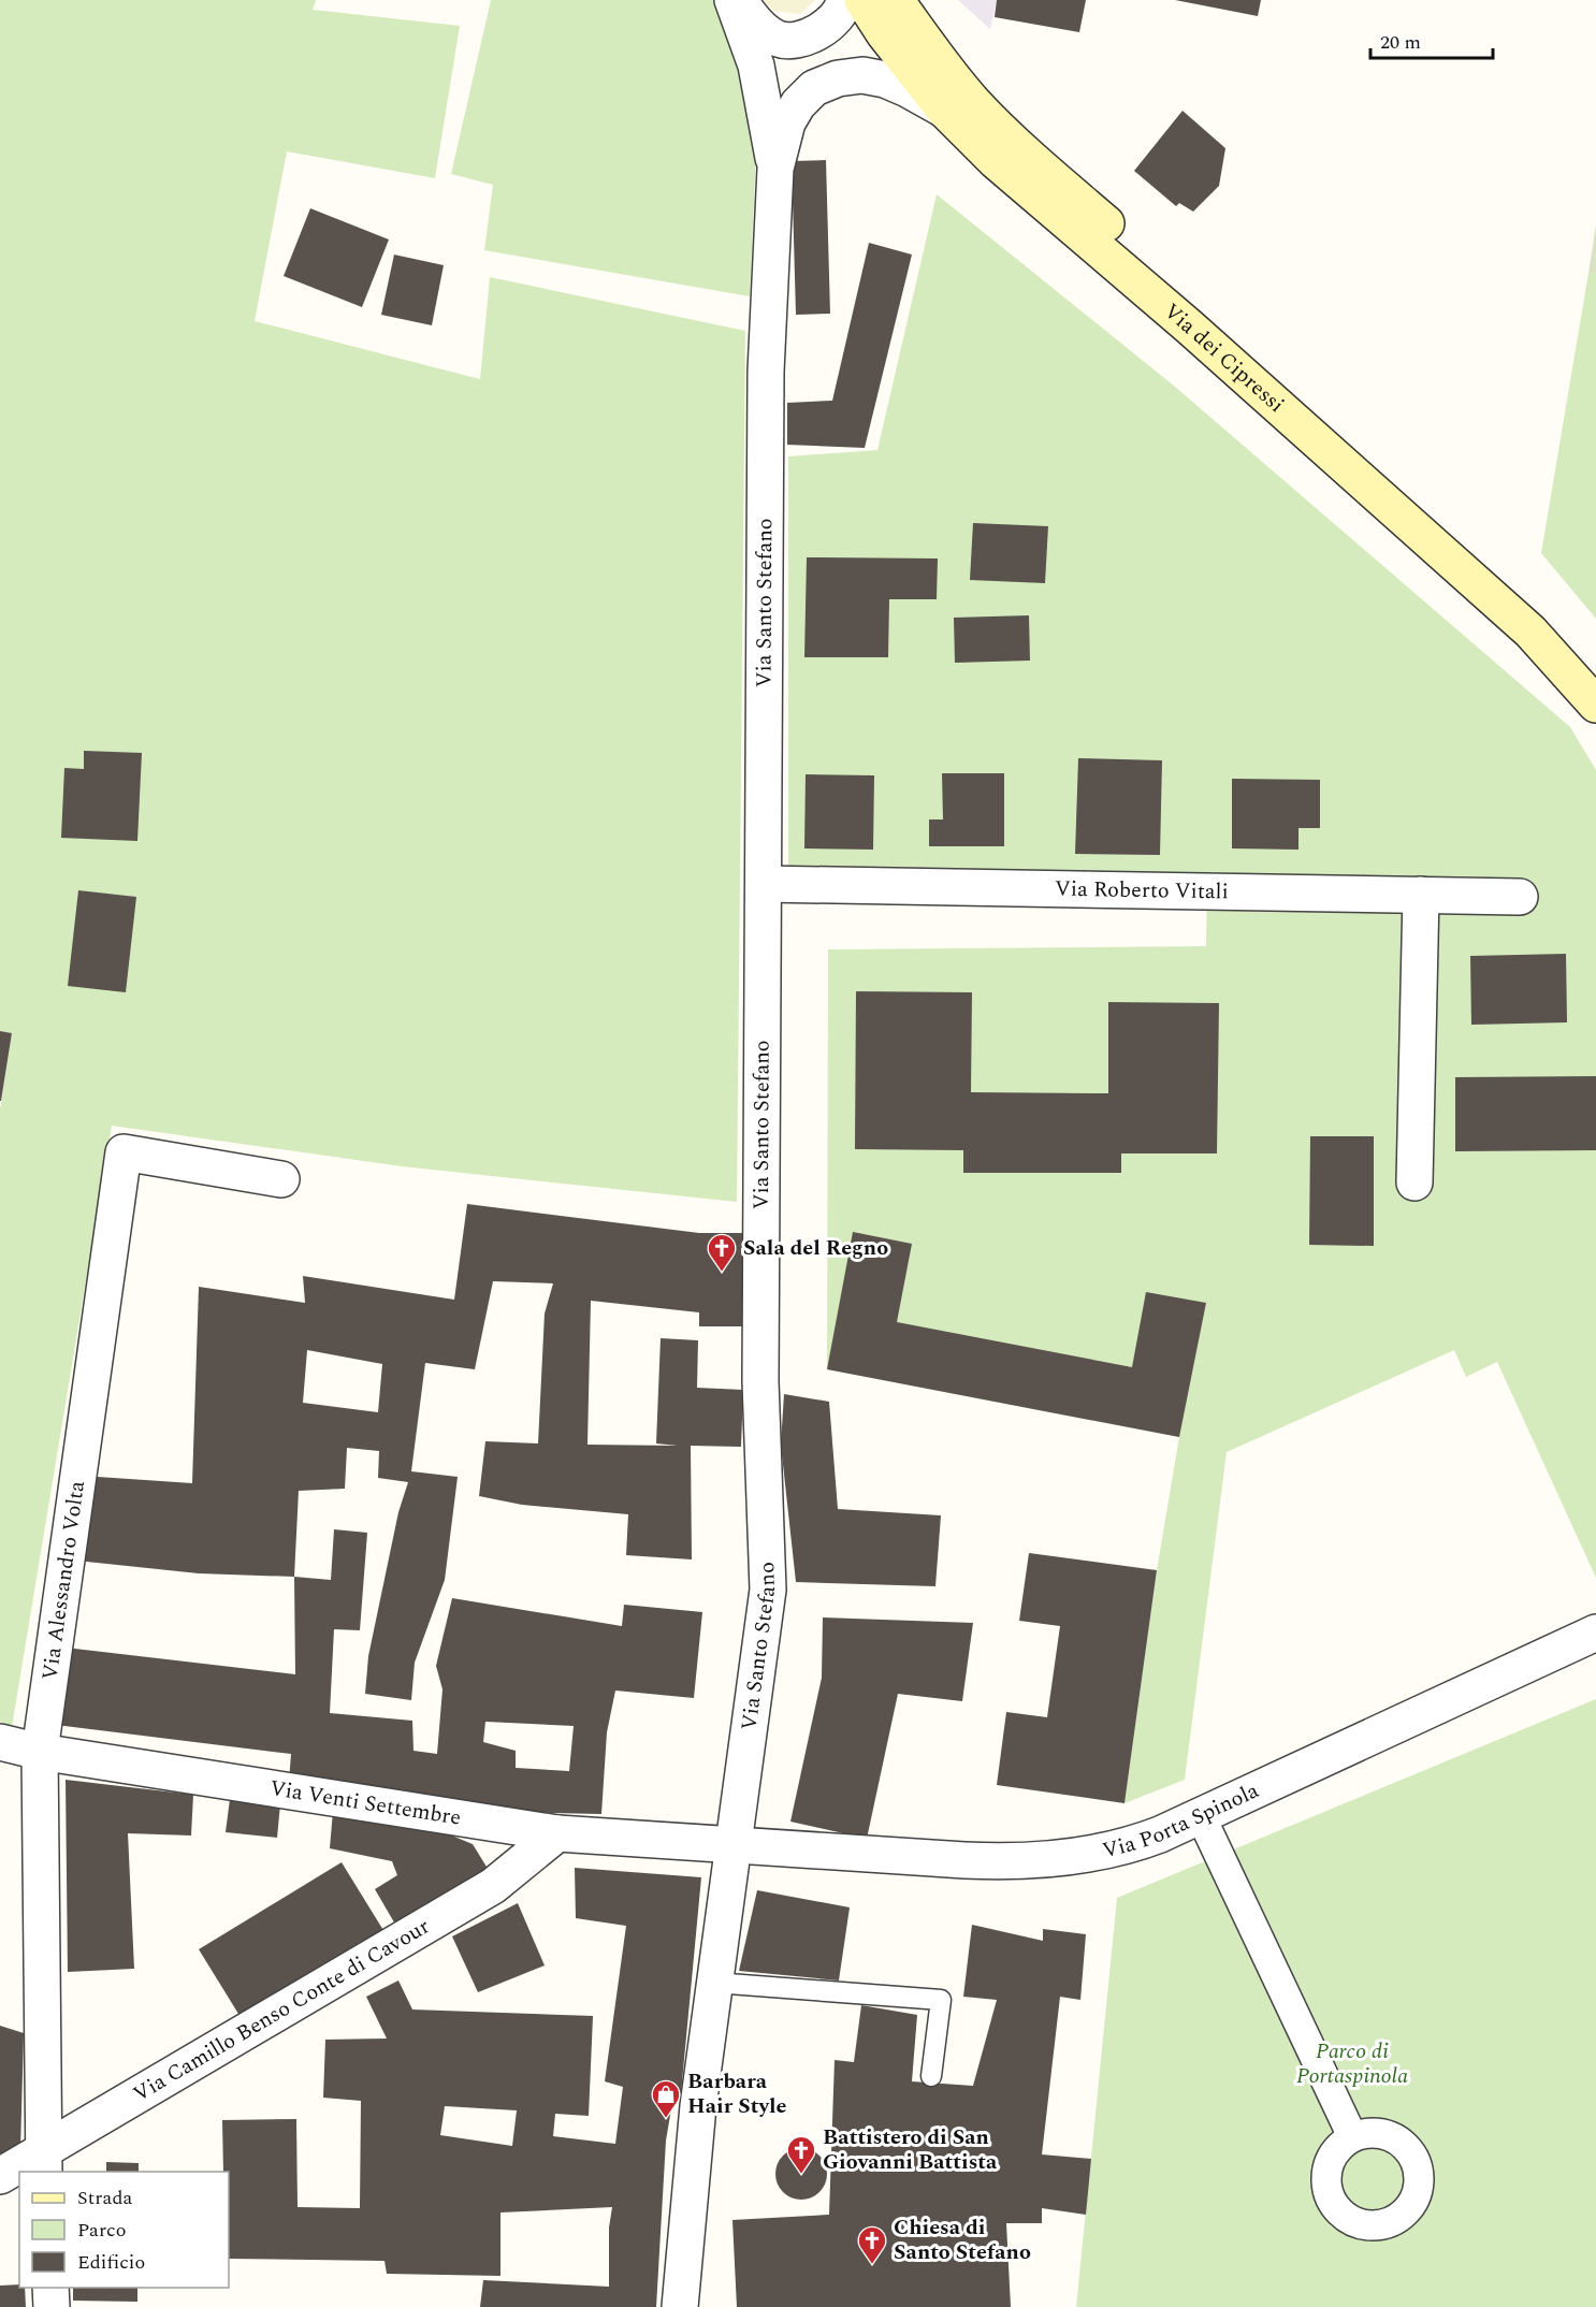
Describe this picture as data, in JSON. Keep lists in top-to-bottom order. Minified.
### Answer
{"streets":{"main road":["Via dei Cipressi"],"street":["Via Santo Stefano","Via Roberto Vitali","Via Alessandro Volta","Via Venti Settembre","Via Porta Spinola","Via Camillo Benso Conte di Cavour"]},"crossings":[["Via dei Cipressi","Via Santo Stefano"],["Via Santo Stefano","Via Roberto Vitali"],["Via Santo Stefano","Via Venti Settembre"],["Via Santo Stefano","Via Porta Spinola"],["Via Alessandro Volta","Via Venti Settembre"],["Via Alessandro Volta","Via Camillo Benso Conte di Cavour"],["Via Venti Settembre","Via Porta Spinola"],["Via Venti Settembre","Via Camillo Benso Conte di Cavour"]],"parks":["Parco di Portaspinola"],"places":{"church":["Sala del Regno","Battistero di San Giovanni Battista","Chiesa di Santo Stefano"],"shop":["Barbara Hair Style"]},"legend":["Strada","Parco","Edificio"],"scale_bar":"20 m"}
